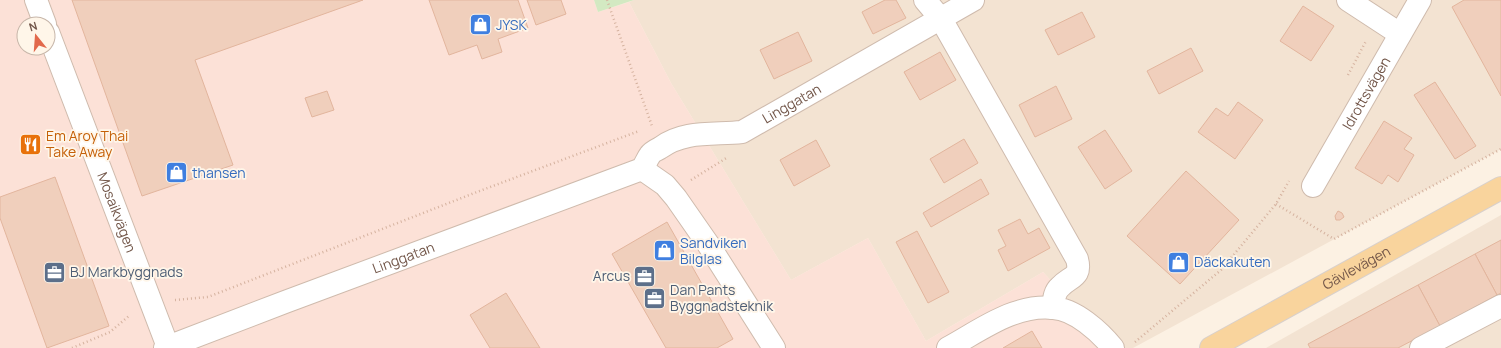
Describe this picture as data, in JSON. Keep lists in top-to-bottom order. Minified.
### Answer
{"streets":{"main road":["Gävlevägen"],"street":["Idrottsvägen","Linggatan","Mosaikvägen"]},"crossings":[["Linggatan","Mosaikvägen"]],"places":{"shop":["JYSK","thansen","Sandviken Bilglas","Däckakuten"],"restaurant":["Em Aroy Thai Take Away"],"office":["BJ Markbyggnads","Arcus","Dan Pants Byggnadsteknik"]},"north":"top"}
